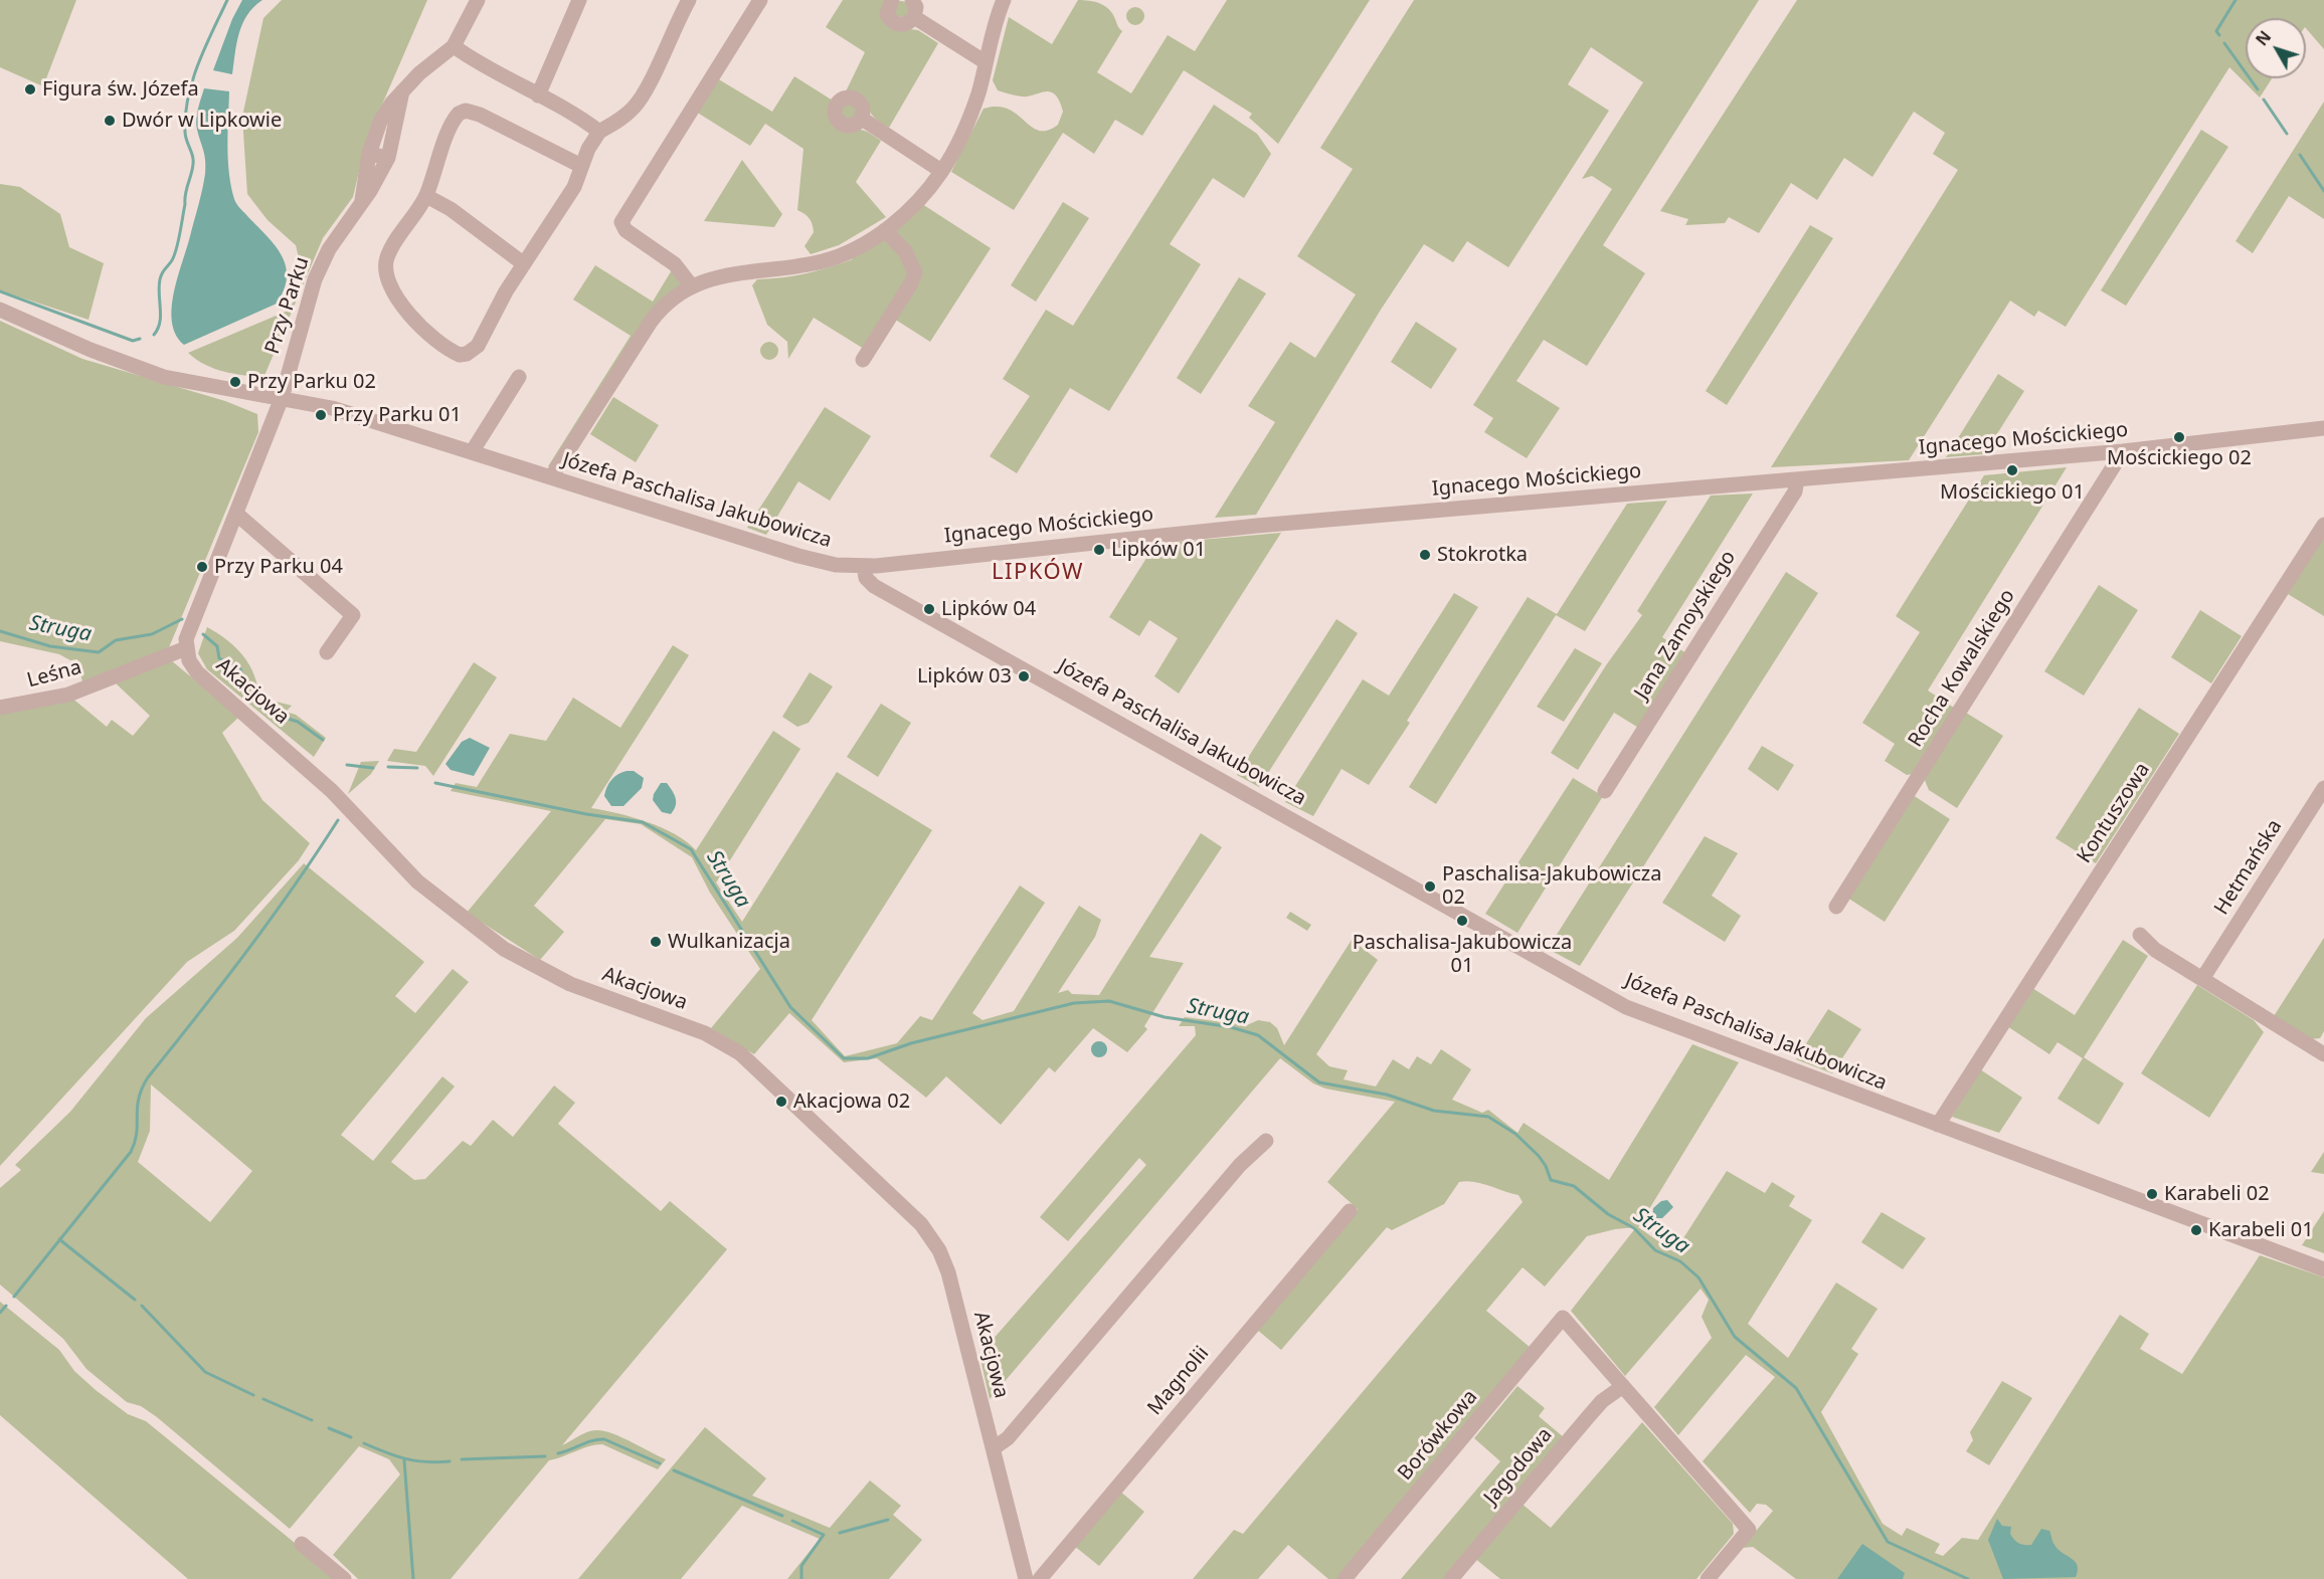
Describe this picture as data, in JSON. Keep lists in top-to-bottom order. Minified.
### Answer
{"streets":{"street":["Przy Parku","Ignacego Mościckiego","Józefa Paschalisa Jakubowicza","Jana Zamoyskiego","Rocha Kowalskiego","Leśna","Akacjowa","Kontuszowa","Hetmańska","Magnolii","Borówkowa","Jagodowa"]},"crossings":[["Przy Parku","Józefa Paschalisa Jakubowicza"],["Ignacego Mościckiego","Józefa Paschalisa Jakubowicza"],["Ignacego Mościckiego","Jana Zamoyskiego"],["Ignacego Mościckiego","Rocha Kowalskiego"],["Józefa Paschalisa Jakubowicza","Kontuszowa"],["Leśna","Akacjowa"],["Borówkowa","Jagodowa"]],"districts":["LIPKÓW"],"water":["Struga"],"places":["Figura św. Józefa","Dwór w Lipkowie","Przy Parku 02","Przy Parku 01","Mościckiego 02","Mościckiego 01","Lipków 01","Stokrotka","Przy Parku 04","Lipków 04","Lipków 03","Paschalisa-Jakubowicza 02","Paschalisa-Jakubowicza 01","Wulkanizacja","Akacjowa 02","Karabeli 02","Karabeli 01"],"north":"top left"}
